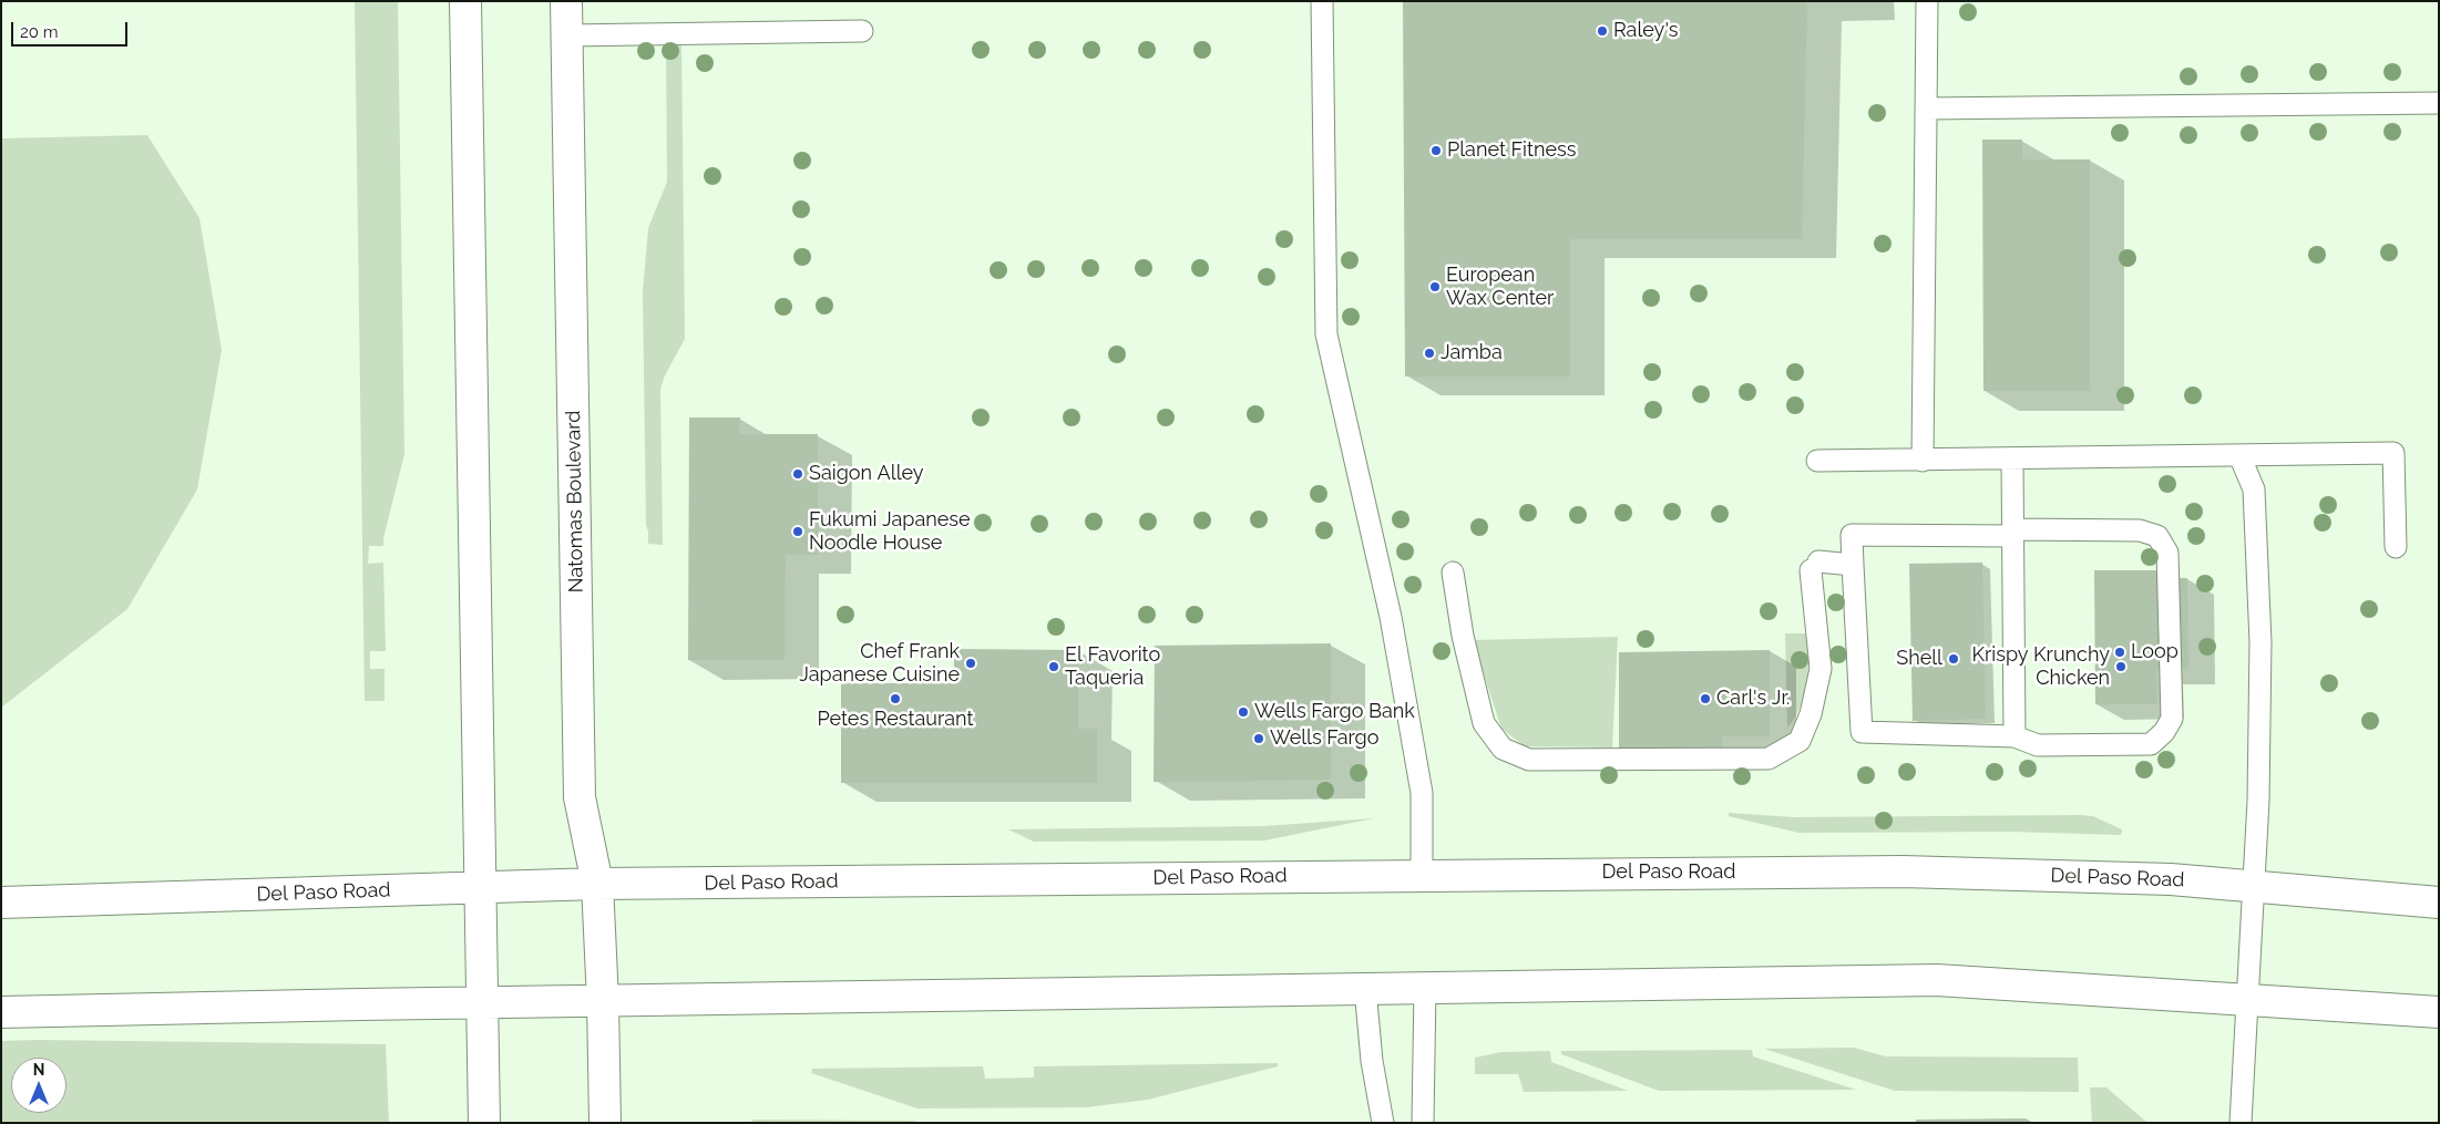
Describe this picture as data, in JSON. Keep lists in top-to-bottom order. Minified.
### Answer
{"streets":{"main road":["Natomas Boulevard","Del Paso Road"]},"crossings":[["Natomas Boulevard","Del Paso Road"]],"places":["Raley's","Planet Fitness","European Wax Center","Jamba","Saigon Alley","Fukumi Japanese Noodle House","Loop","Shell","Chef Frank Japanese Cuisine","El Favorito Taqueria","Krispy Krunchy Chicken","Petes Restaurant","Carl's Jr.","Wells Fargo Bank","Wells Fargo"],"scale_bar":"20 m","north":"top"}
